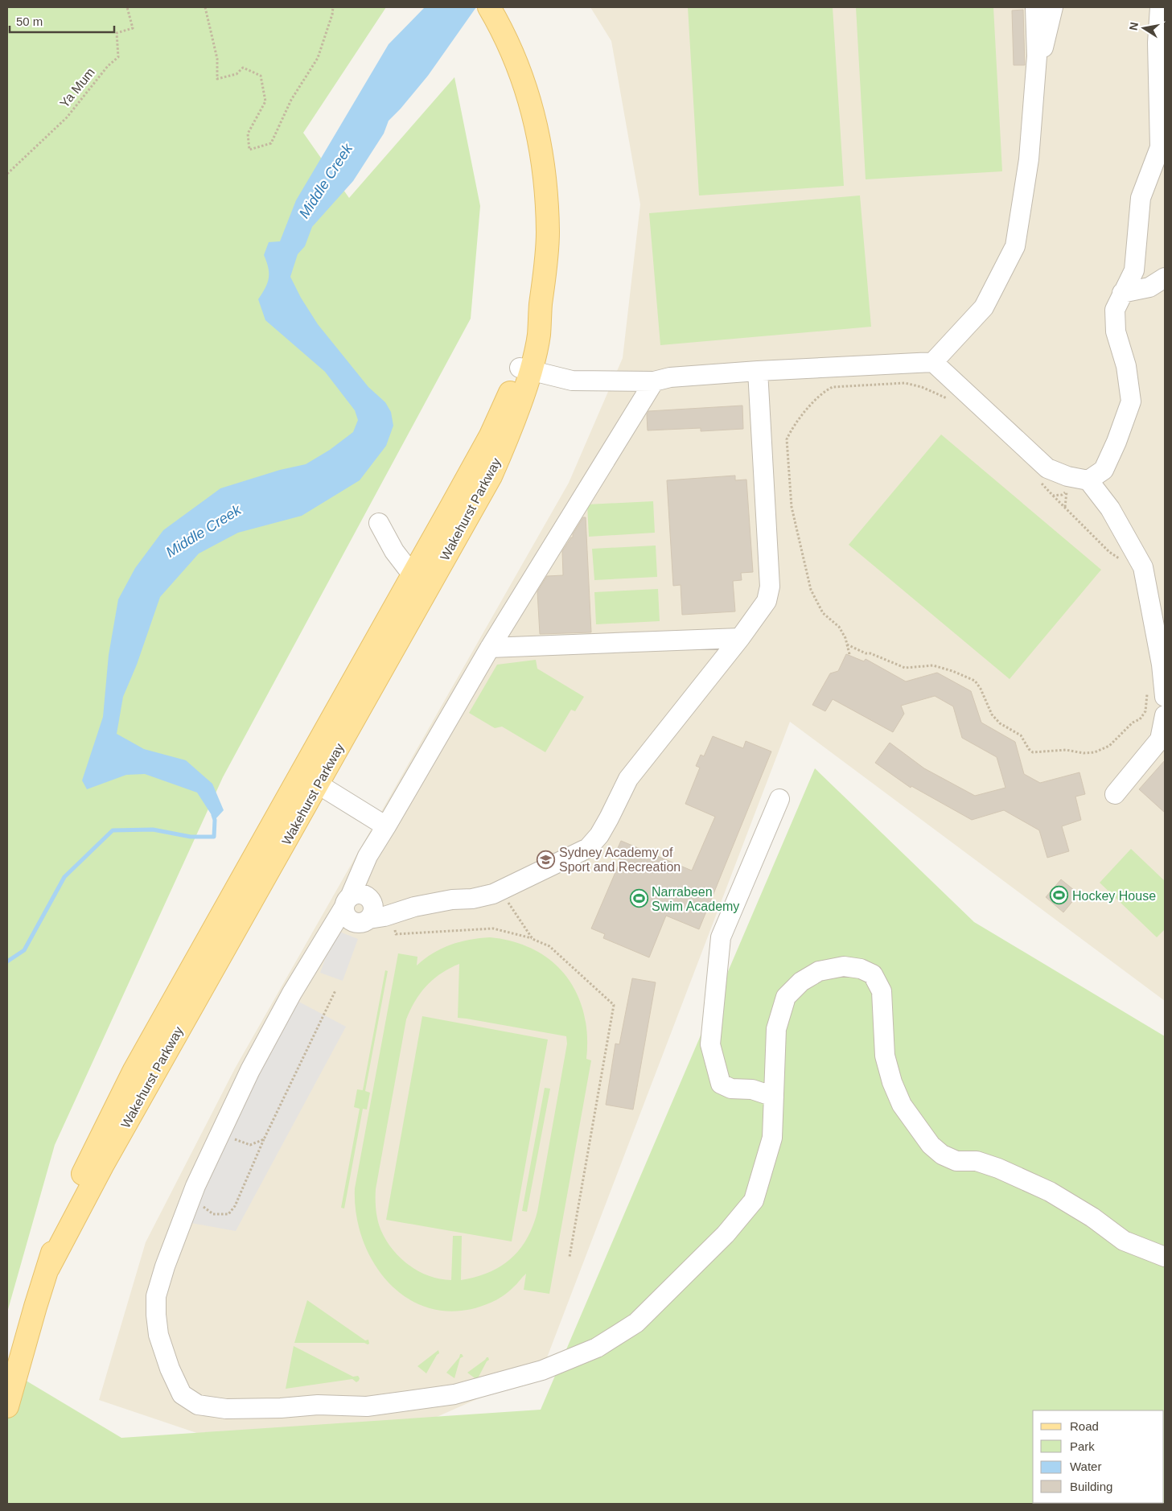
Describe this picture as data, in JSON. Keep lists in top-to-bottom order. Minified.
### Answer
{"streets":{"main road":["Wakehurst Parkway"],"path":["Ya Mum"]},"water":["Middle Creek"],"places":{"school or university":["Sydney Academy of Sport and Recreation"],"sports":["Hockey House","Narrabeen Swim Academy"]},"legend":["Road","Park","Water","Building"],"scale_bar":"50 m","north":"left"}
